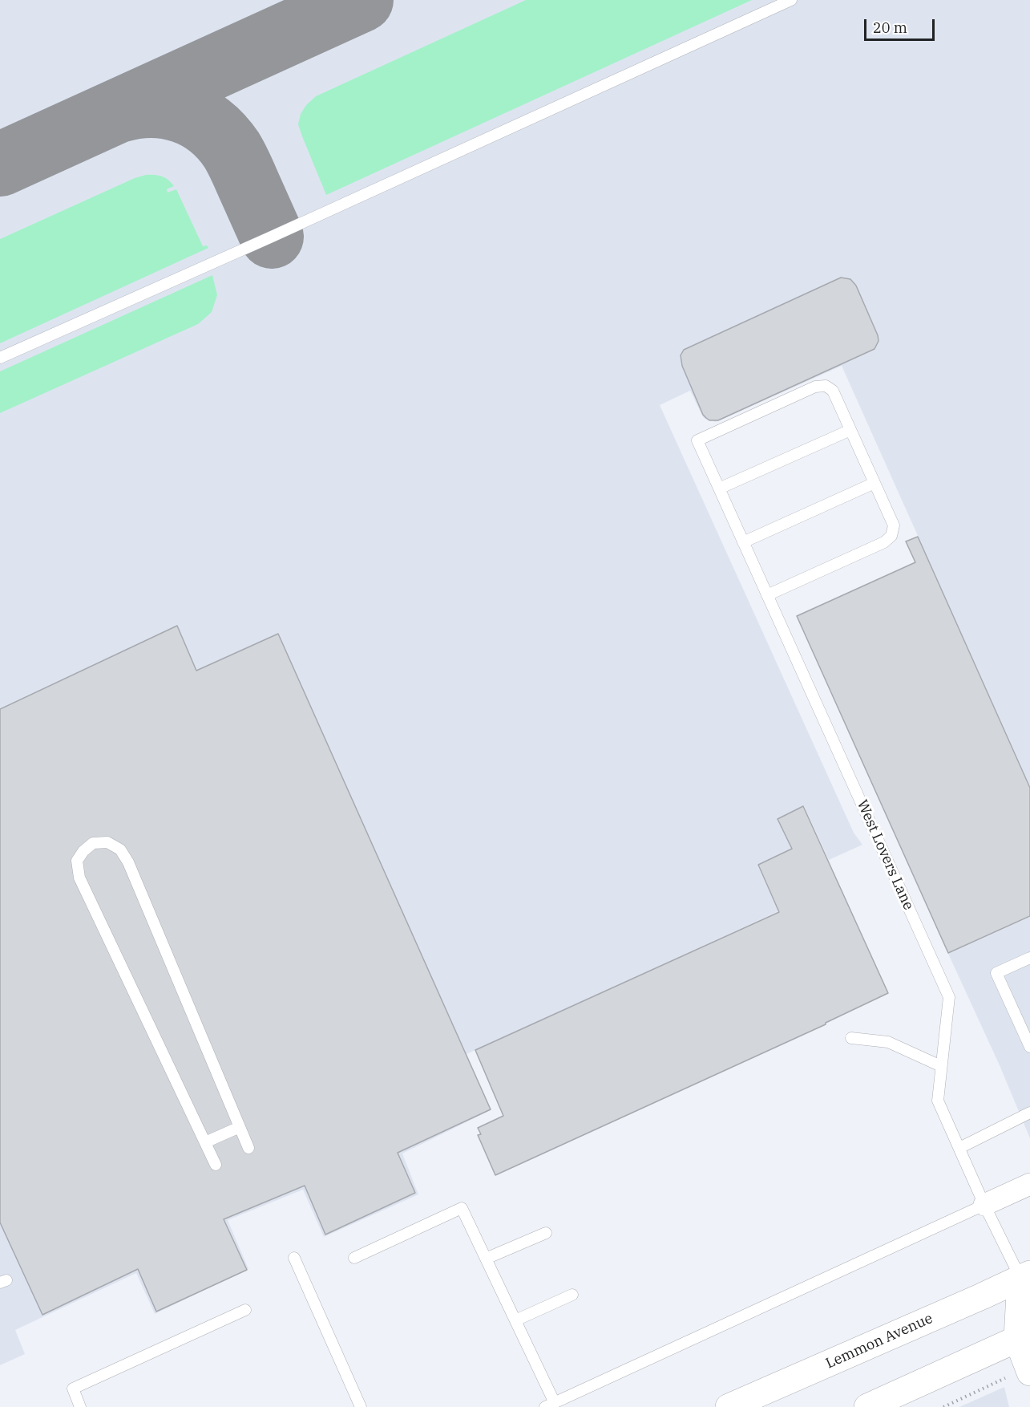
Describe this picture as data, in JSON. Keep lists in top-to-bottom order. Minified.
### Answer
{"streets":{"main road":["West Lovers Lane","Lemmon Avenue"]},"crossings":[["West Lovers Lane","Lemmon Avenue"]],"scale_bar":"20 m"}
